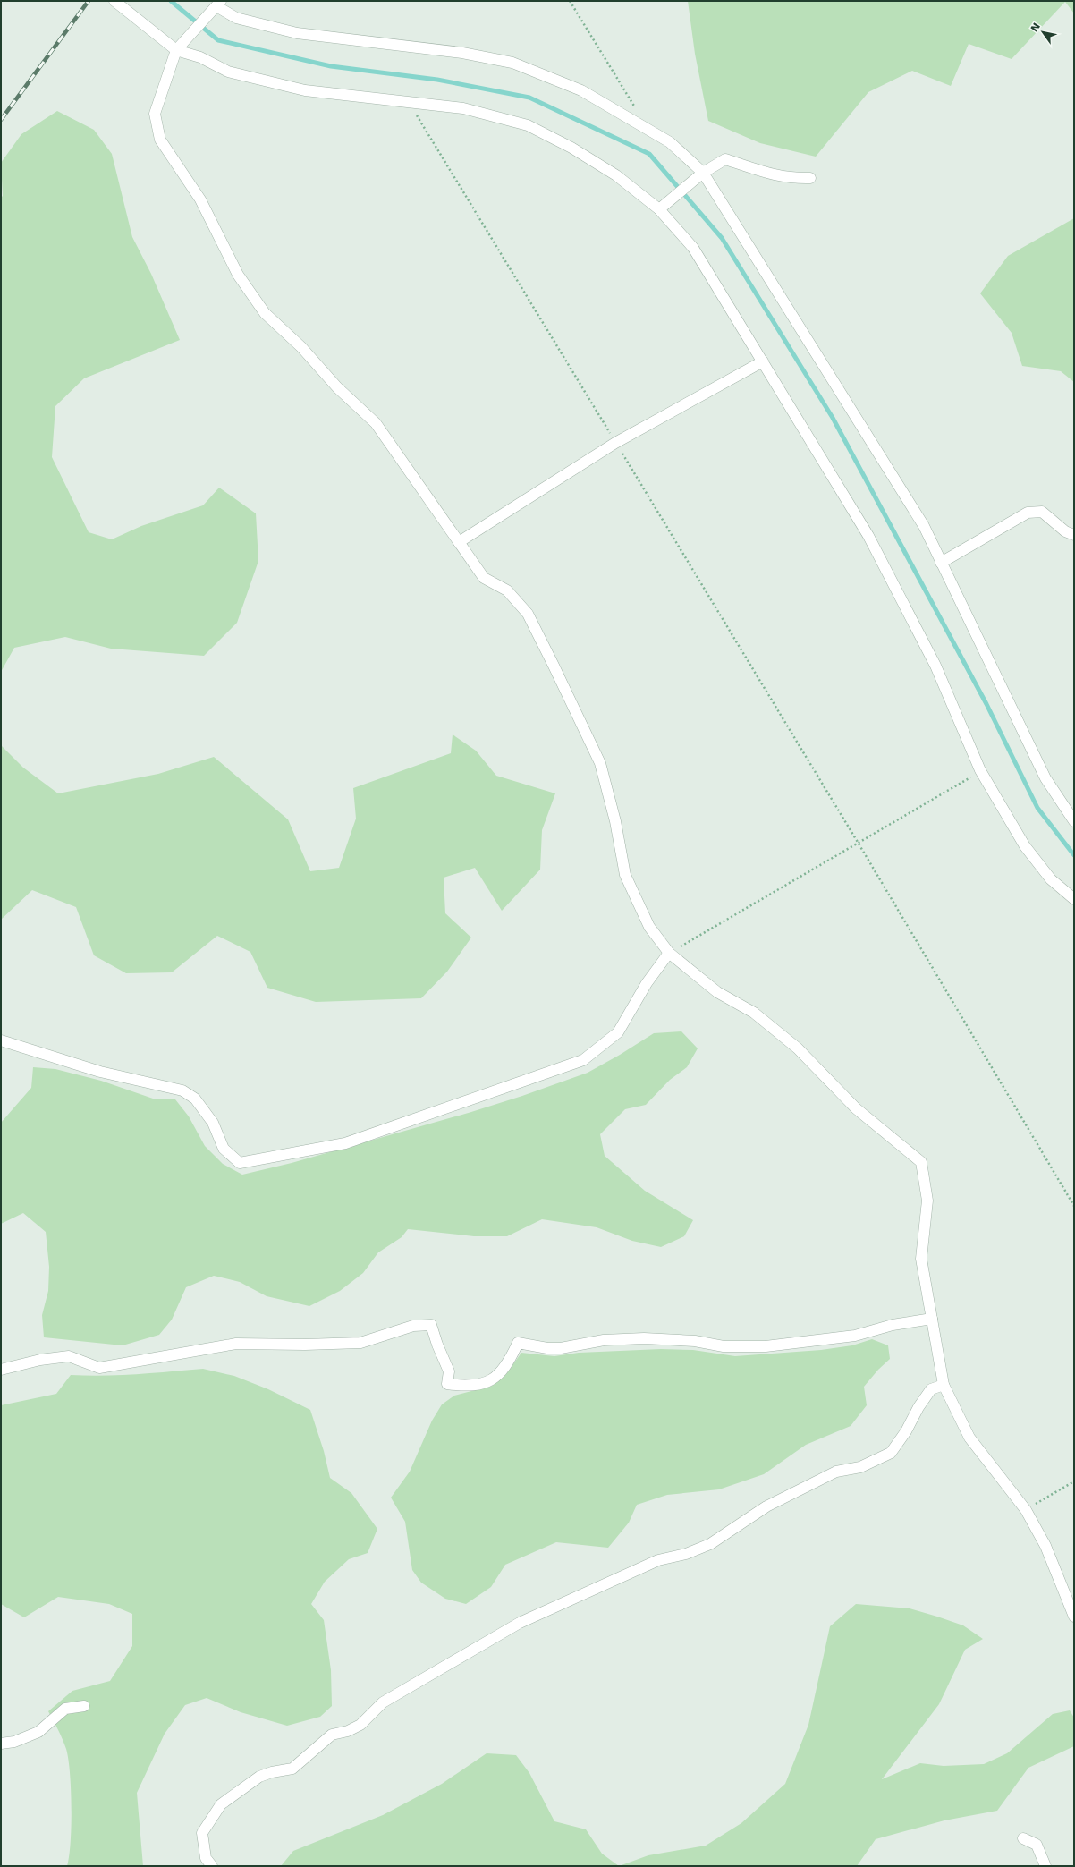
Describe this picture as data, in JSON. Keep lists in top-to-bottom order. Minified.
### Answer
{"north":"top left"}
